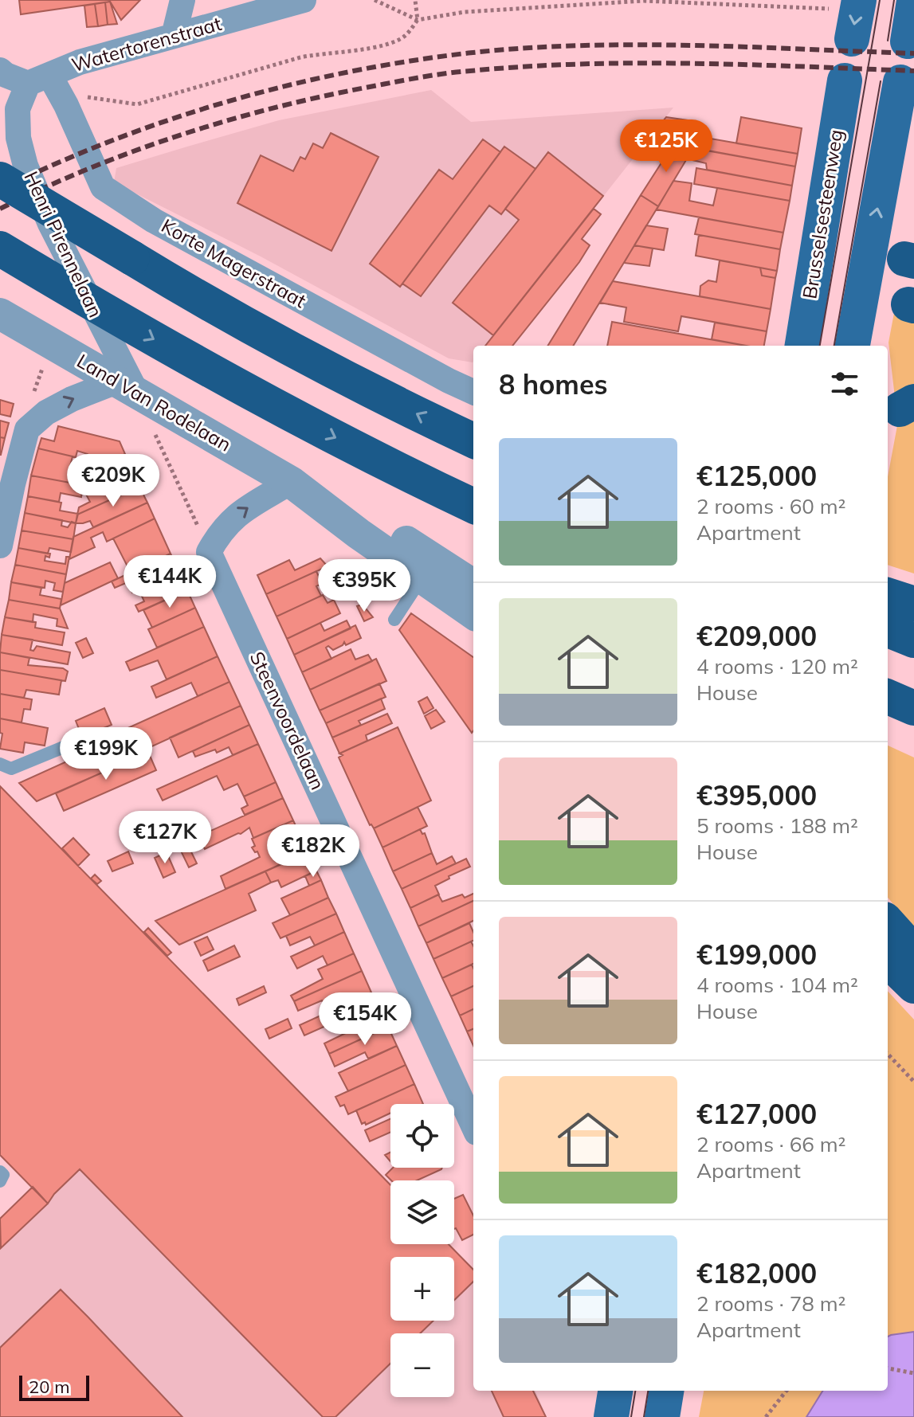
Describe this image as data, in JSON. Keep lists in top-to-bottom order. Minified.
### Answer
{"streets":{"main road":["Brusselsesteenweg"],"street":["Watertorenstraat","Henri Pirennelaan","Korte Magerstraat","Land Van Rodelaan","Steenvoordelaan"]},"crossings":[["Watertorenstraat","Henri Pirennelaan"],["Watertorenstraat","Korte Magerstraat"],["Henri Pirennelaan","Korte Magerstraat"],["Henri Pirennelaan","Land Van Rodelaan"]],"scale_bar":"20 m","page":{"price":["€125K","€209K","€144K","€395K","€199K","€127K","€182K","€154K"],"heading":"8 homes","list":[{"name":"€125,000","note":"2 rooms · 60 m² · Apartment"},{"name":"€209,000","note":"4 rooms · 120 m² · House"},{"name":"€395,000","note":"5 rooms · 188 m² · House"},{"name":"€199,000","note":"4 rooms · 104 m² · House"},{"name":"€127,000","note":"2 rooms · 66 m² · Apartment"},{"name":"€182,000","note":"2 rooms · 78 m² · Apartment"}],"map_buttons":["+","−"],"scale":"20 m"}}
